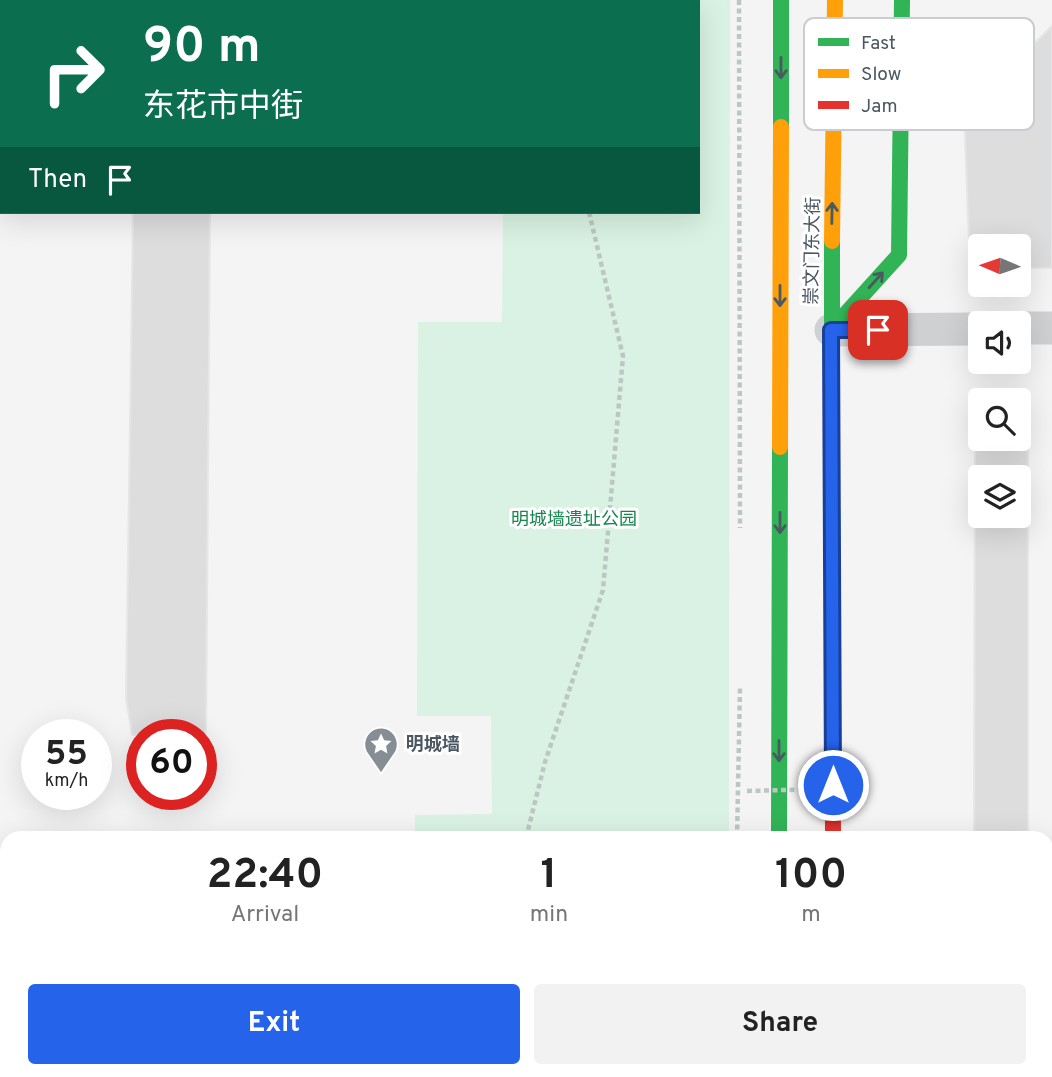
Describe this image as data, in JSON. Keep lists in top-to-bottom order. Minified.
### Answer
{"streets":{"main road":["崇文门东大街"]},"parks":["明城墙遗址公园"],"places":{"place":["明城墙"]},"legend":["Fast","Slow","Jam"],"north":"left","page":{"turn":["90 m","东花市中街"],"then":"Then","speed":"55 km/h","limit":"60","eta":["22:40","Arrival","1","min","100","m"],"buttons":["Exit","Share"]}}
